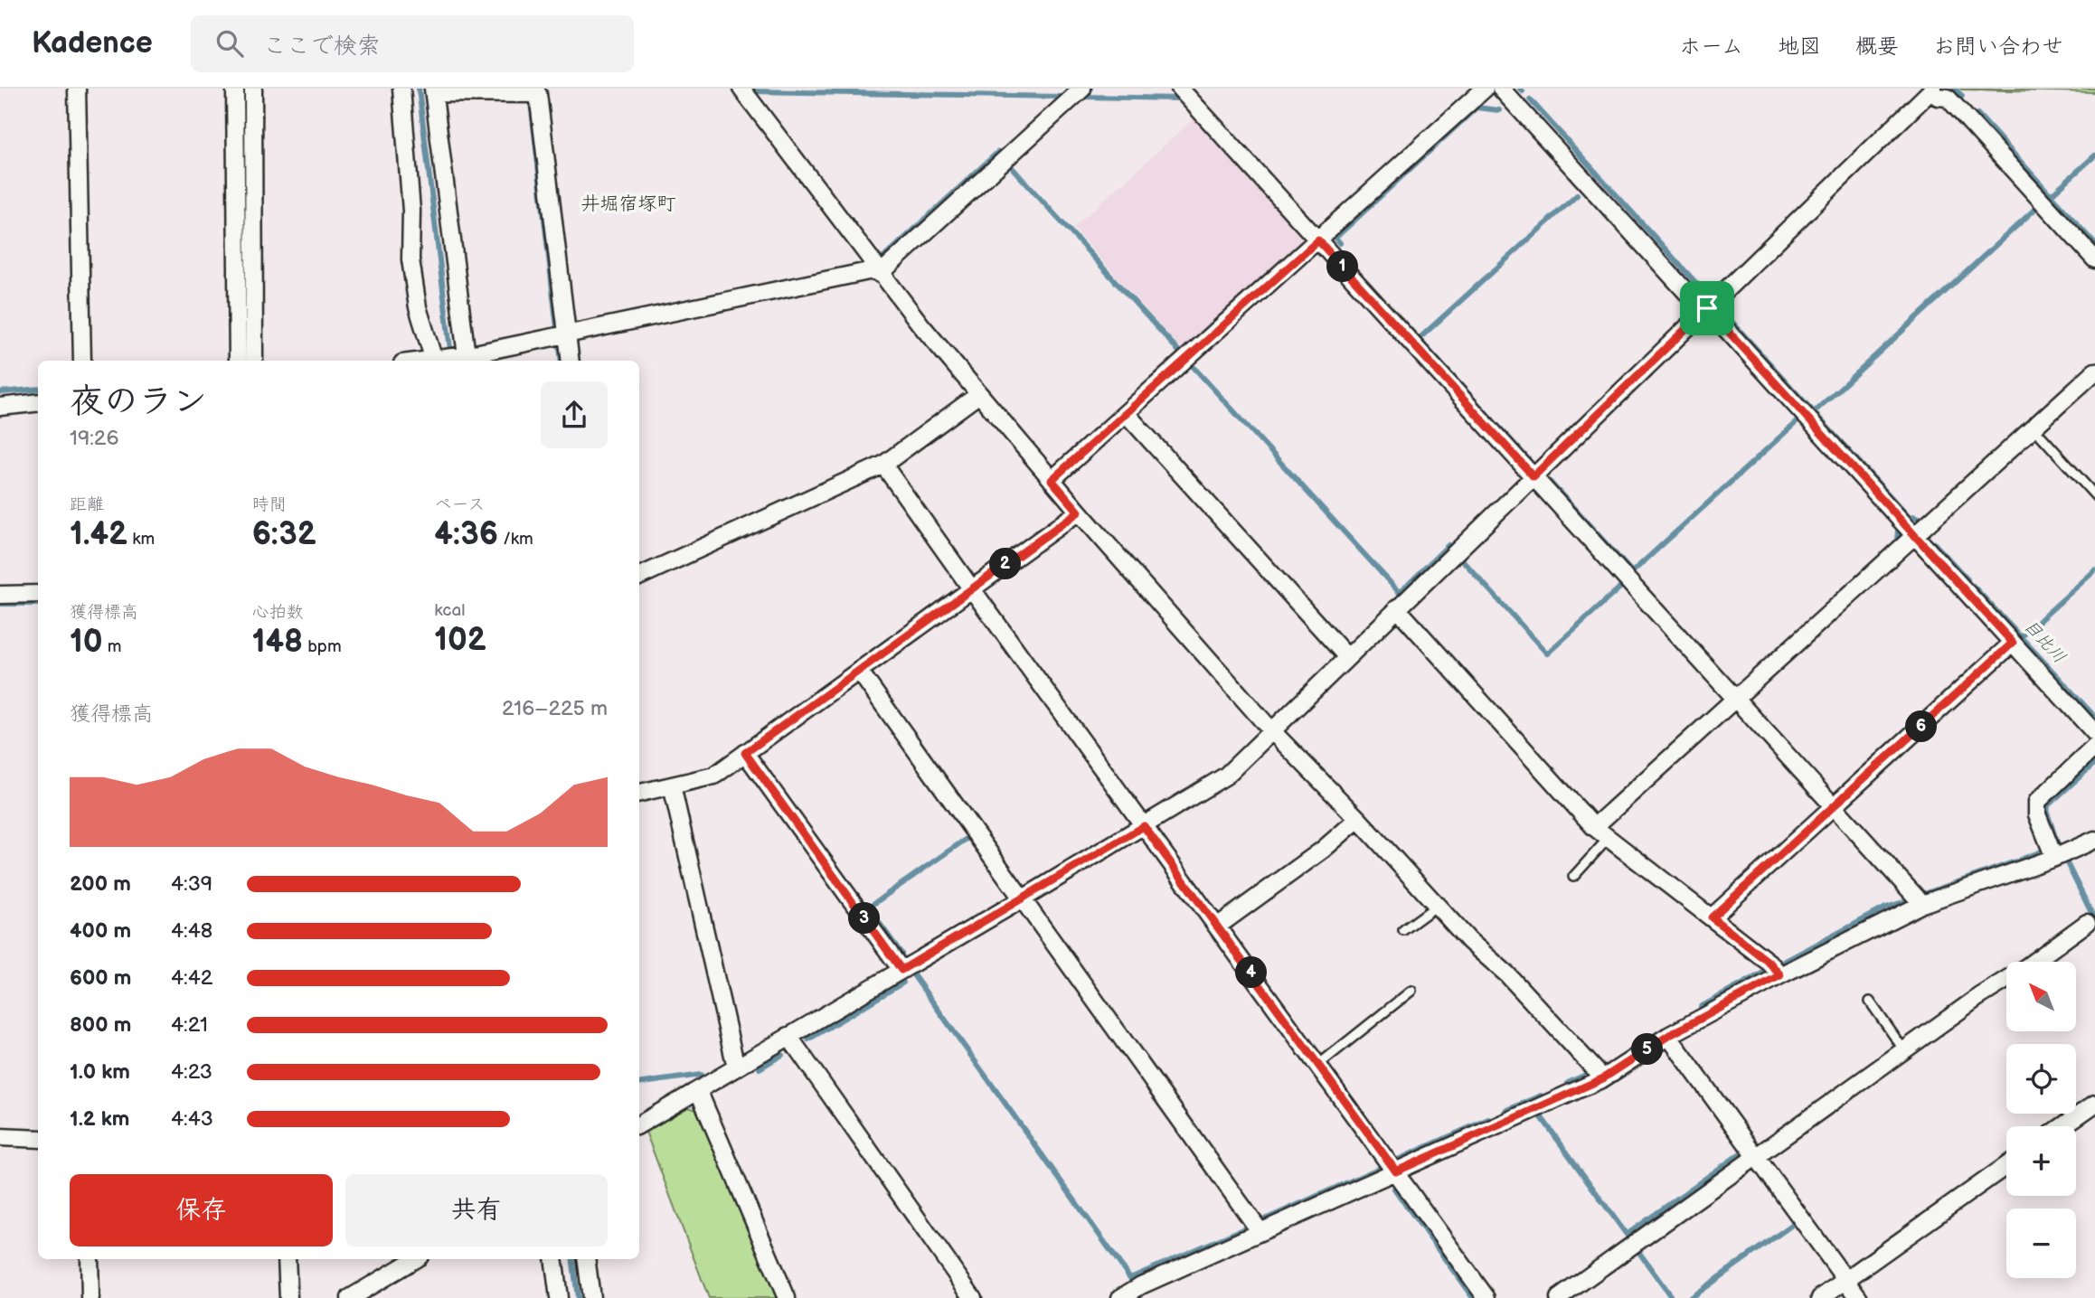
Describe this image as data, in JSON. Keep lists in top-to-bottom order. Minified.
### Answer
{"districts":["井堀宿塚町"],"water":["目比川"],"north":"top left","page":{"header":"Kadence","search":"ここで検索","nav":["ホーム","地図","概要","お問い合わせ"],"pins":["1","2","6","3","4","5"],"heading":["夜のラン","19:26"],"stats":[["距離","1.42 km"],["時間","6:32"],["ペース","4:36 /km"],["獲得標高","10 m"],["心拍数","148 bpm"],["kcal","102"]],"chart":["獲得標高","216–225 m"],"list":[{"name":"200 m","note":"4:39"},{"name":"400 m","note":"4:48"},{"name":"600 m","note":"4:42"},{"name":"800 m","note":"4:21"},{"name":"1.0 km","note":"4:23"},{"name":"1.2 km","note":"4:43"}],"map_buttons":["+","−"],"buttons":["保存","共有"]}}
